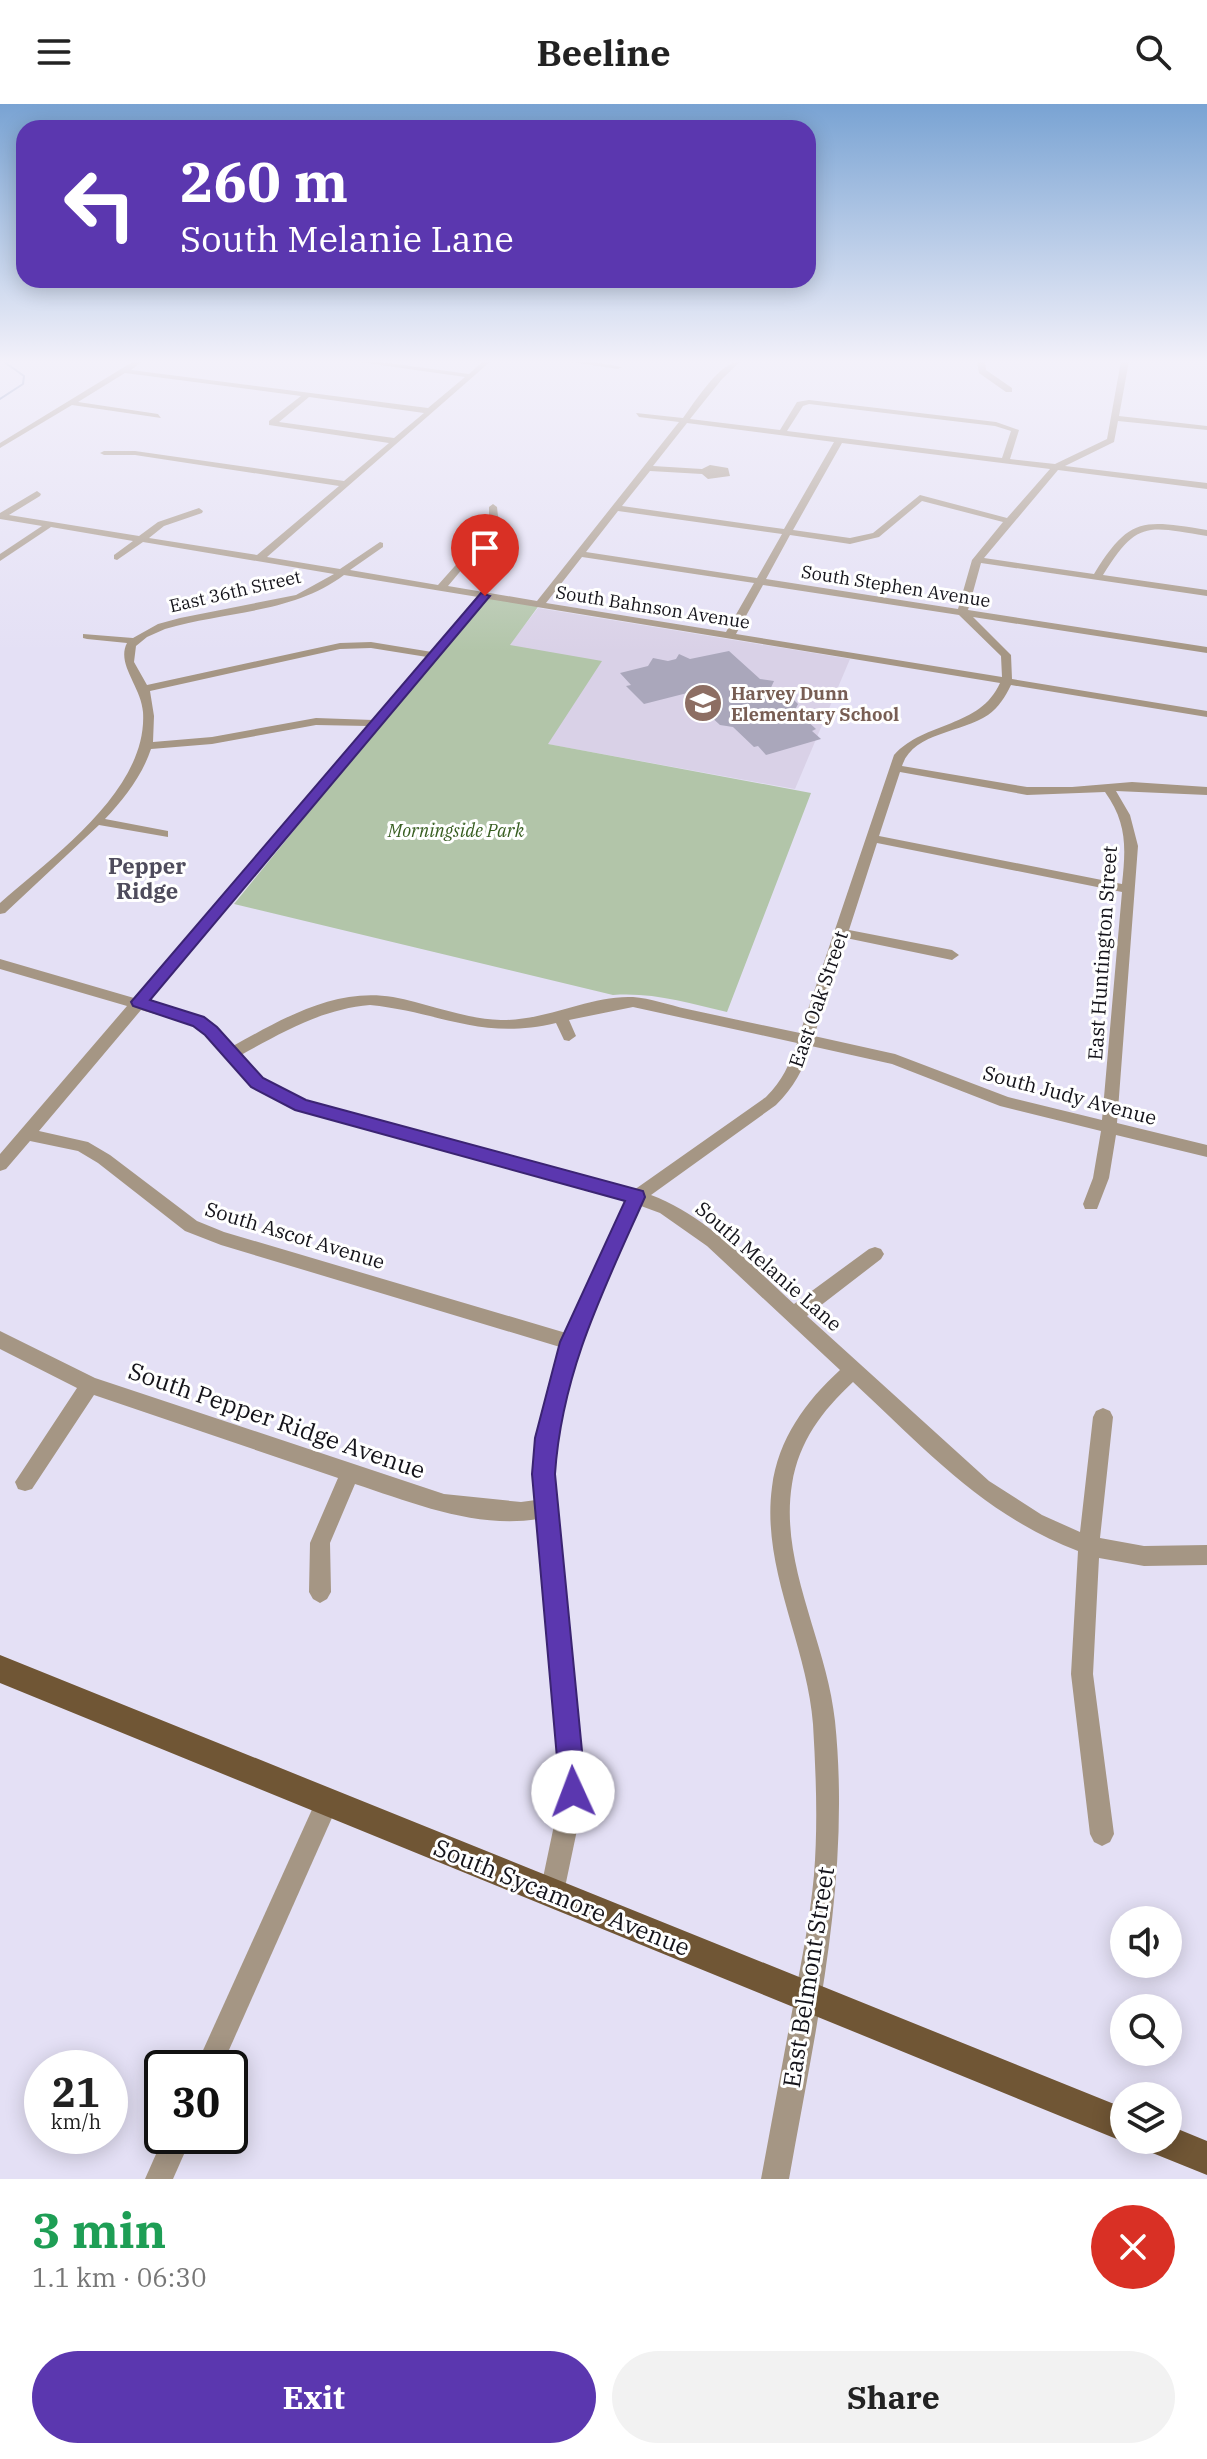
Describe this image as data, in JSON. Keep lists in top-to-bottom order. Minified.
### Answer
{"streets":{"main road":["South Sycamore Avenue"],"street":["South Stephen Avenue","East 36th Street","South Bahnson Avenue","East Huntington Street","East Oak Street","South Judy Avenue","South Ascot Avenue","South Melanie Lane","South Pepper Ridge Avenue","East Belmont Street"]},"crossings":[["East 36th Street","South Bahnson Avenue"],["South Bahnson Avenue","East Oak Street"],["East Huntington Street","South Judy Avenue"],["East Oak Street","South Judy Avenue"],["East Oak Street","South Melanie Lane"],["South Judy Avenue","South Melanie Lane"],["South Melanie Lane","East Belmont Street"],["South Sycamore Avenue","East Belmont Street"]],"districts":["Pepper Ridge"],"parks":["Morningside Park"],"places":{"school or university":["Harvey Dunn Elementary School"]},"page":{"header":"Beeline","turn":["260 m","South Melanie Lane"],"speed":"21 km/h","limit":"30","heading":["3 min","1.1 km · 06:30"],"buttons":["Exit","Share"]}}
